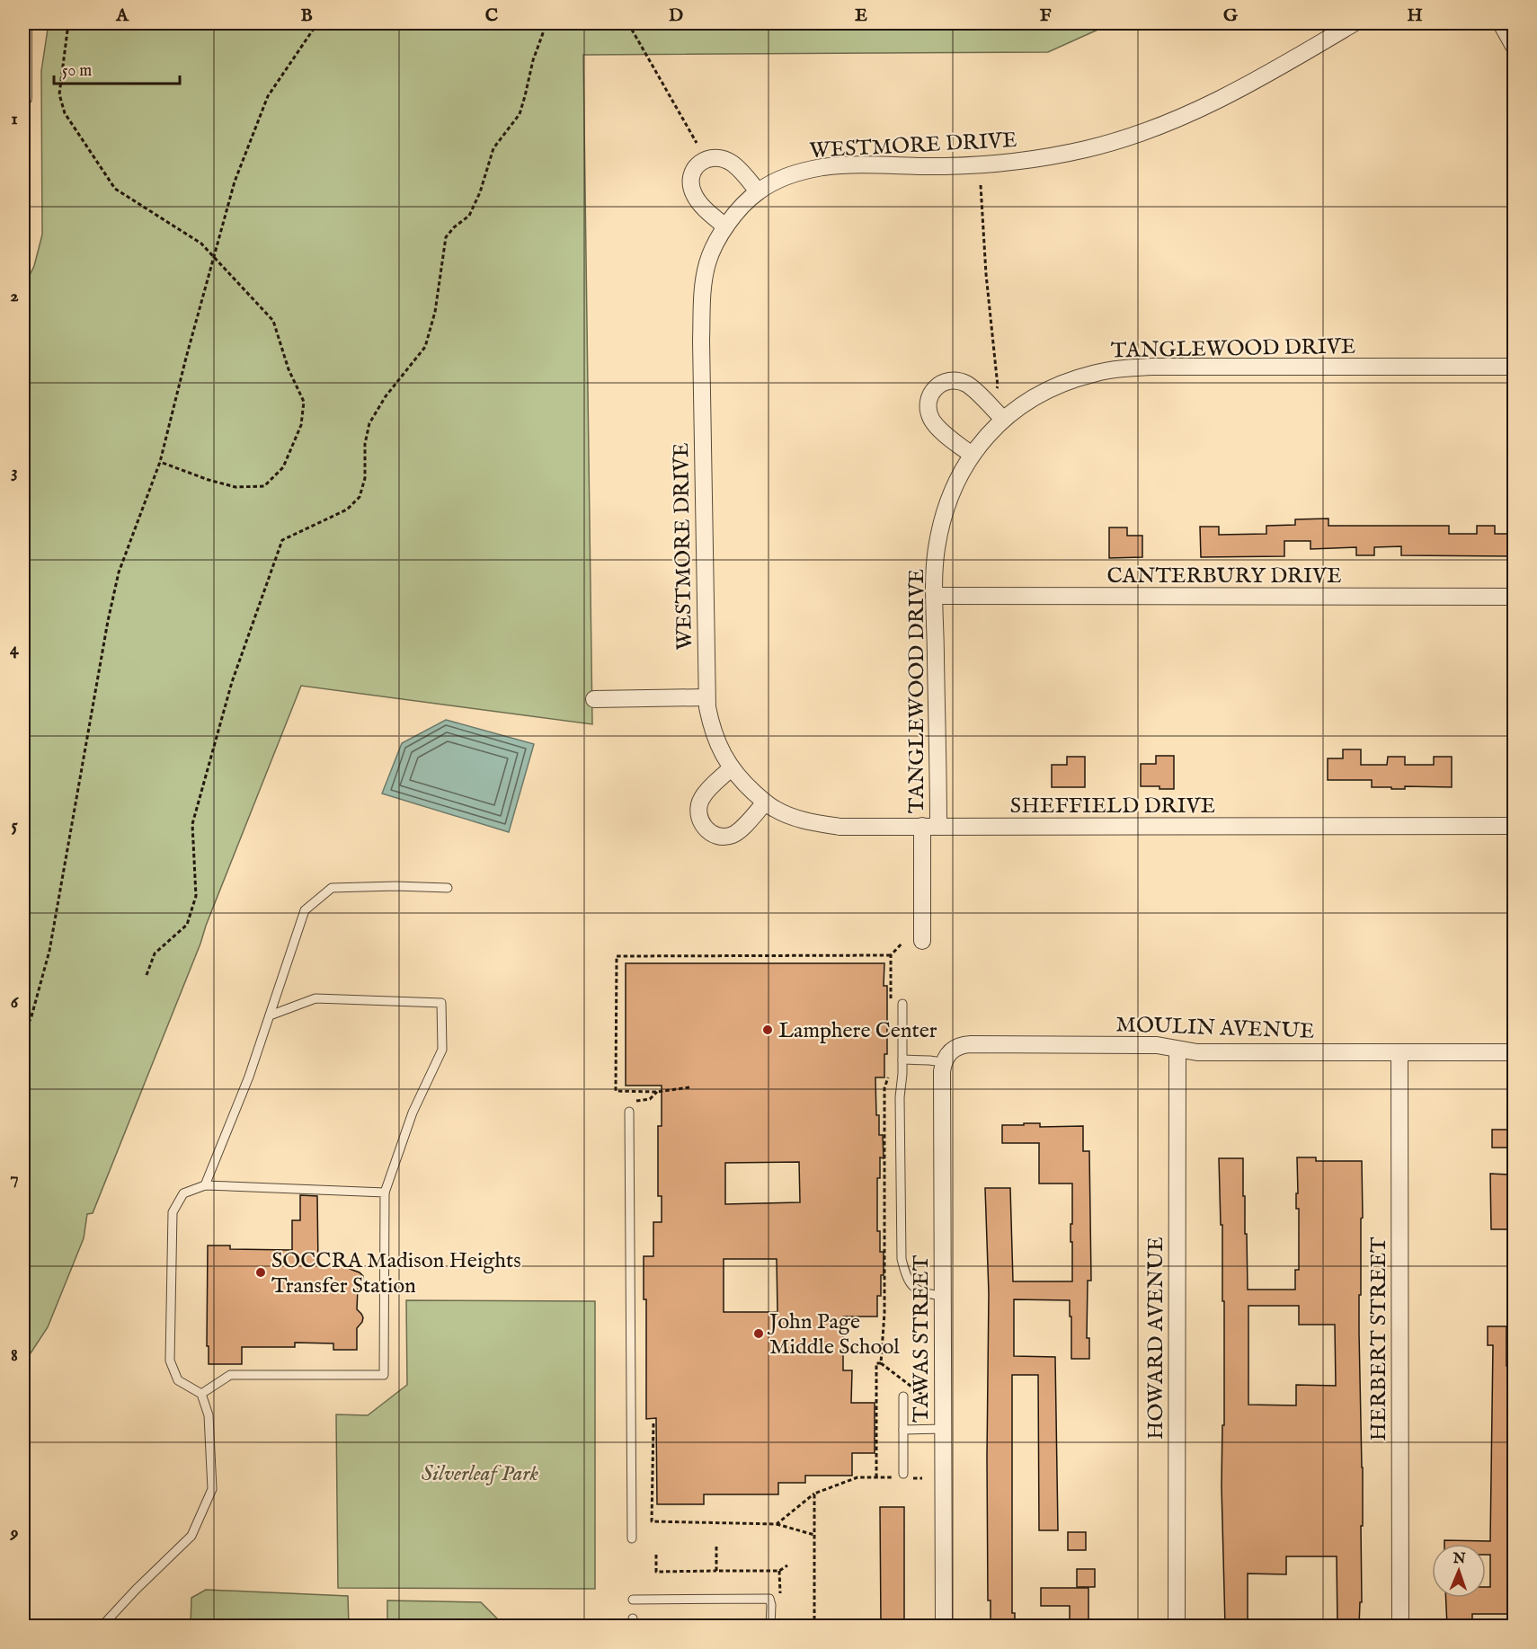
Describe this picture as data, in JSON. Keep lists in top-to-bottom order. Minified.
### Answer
{"streets":{"street":["WESTMORE DRIVE","TANGLEWOOD DRIVE","CANTERBURY DRIVE","SHEFFIELD DRIVE","MOULIN AVENUE","HOWARD AVENUE","TAWAS STREET","HERBERT STREET"]},"crossings":[["WESTMORE DRIVE","SHEFFIELD DRIVE"],["TANGLEWOOD DRIVE","CANTERBURY DRIVE"],["TANGLEWOOD DRIVE","SHEFFIELD DRIVE"],["MOULIN AVENUE","HOWARD AVENUE"],["MOULIN AVENUE","TAWAS STREET"],["MOULIN AVENUE","HERBERT STREET"]],"parks":["Silverleaf Park"],"places":["Lamphere Center","SOCCRA Madison Heights Transfer Station","John Page Middle School"],"scale_bar":"50 m","north":"top","grid":{"columns":["A","B","C","D","E","F","G","H"],"rows":["1","2","3","4","5","6","7","8","9"]}}
